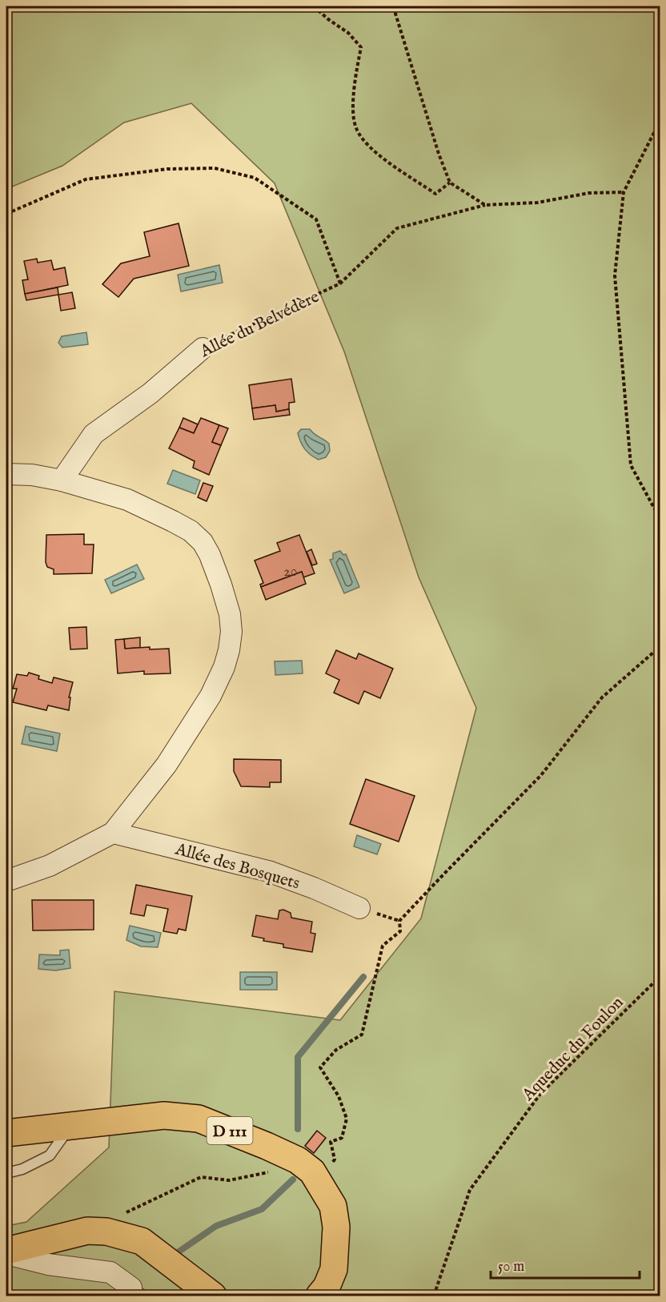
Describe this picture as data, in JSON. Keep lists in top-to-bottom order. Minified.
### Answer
{"streets":{"main road":["D 111"],"street":["Allée du Belvédère","Allée des Bosquets"],"path":["Aqueduc du Foulon"]},"house_numbers":["20"],"scale_bar":"50 m"}
